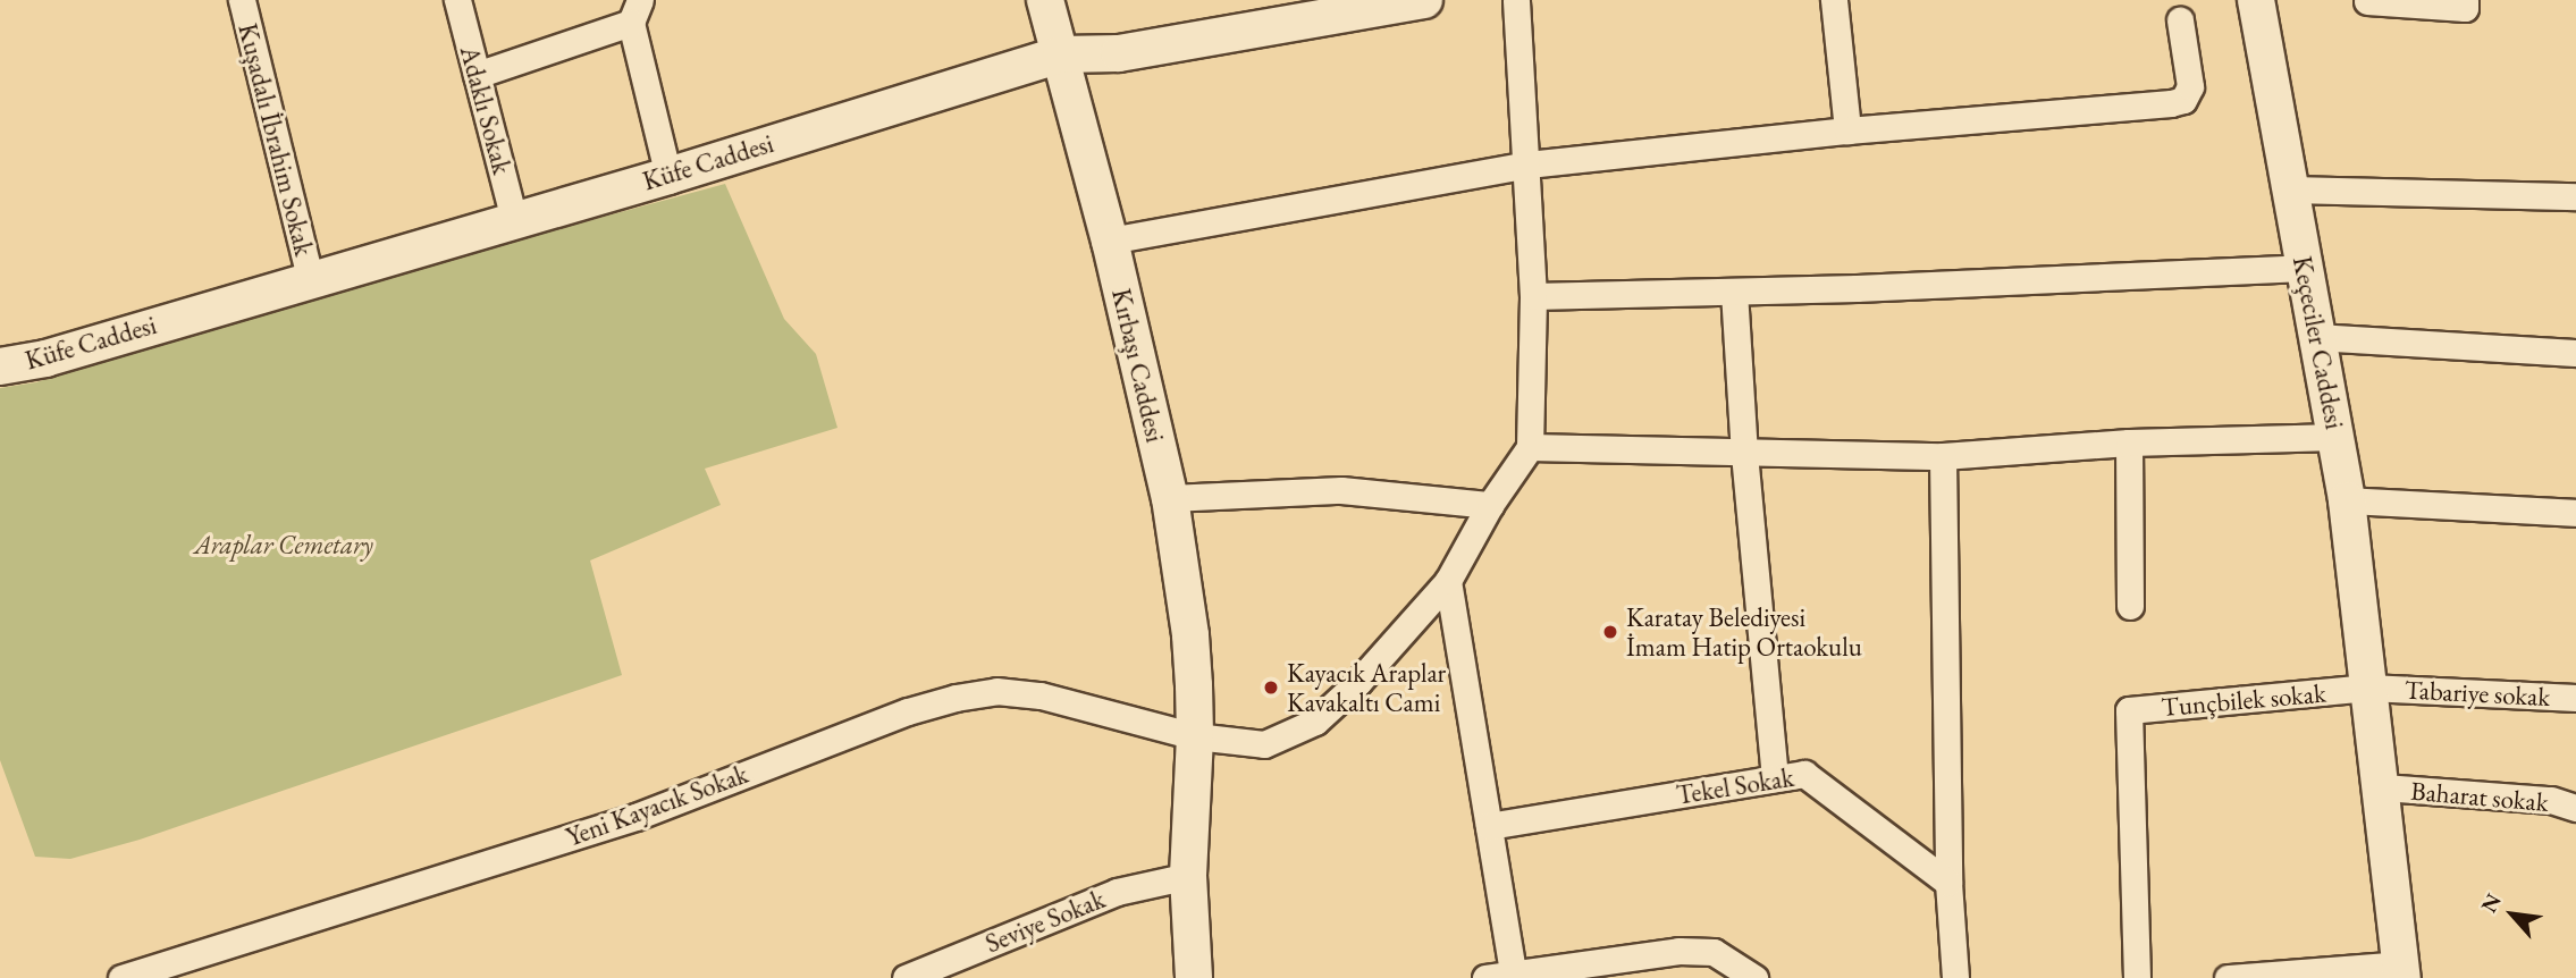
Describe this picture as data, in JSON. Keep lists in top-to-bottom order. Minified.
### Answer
{"streets":{"street":["Adaklı Sokak","Kuşadalı İbrahim Sokak","Küfe Caddesi","Keçeciler Caddesi","Kırbaşı Caddesi","Tabariye sokak","Tunçbilek sokak","Tekel Sokak","Baharat sokak","Yeni Kayacık Sokak","Seviye Sokak"]},"crossings":[["Adaklı Sokak","Küfe Caddesi"],["Kuşadalı İbrahim Sokak","Küfe Caddesi"],["Küfe Caddesi","Kırbaşı Caddesi"],["Keçeciler Caddesi","Tabariye sokak"],["Keçeciler Caddesi","Tunçbilek sokak"],["Keçeciler Caddesi","Baharat sokak"],["Kırbaşı Caddesi","Yeni Kayacık Sokak"],["Kırbaşı Caddesi","Seviye Sokak"],["Tabariye sokak","Tunçbilek sokak"]],"parks":["Araplar Cemetary"],"places":["Karatay Belediyesi İmam Hatip Ortaokulu","Kayacık Araplar Kavakaltı Cami"],"north":"top left"}
